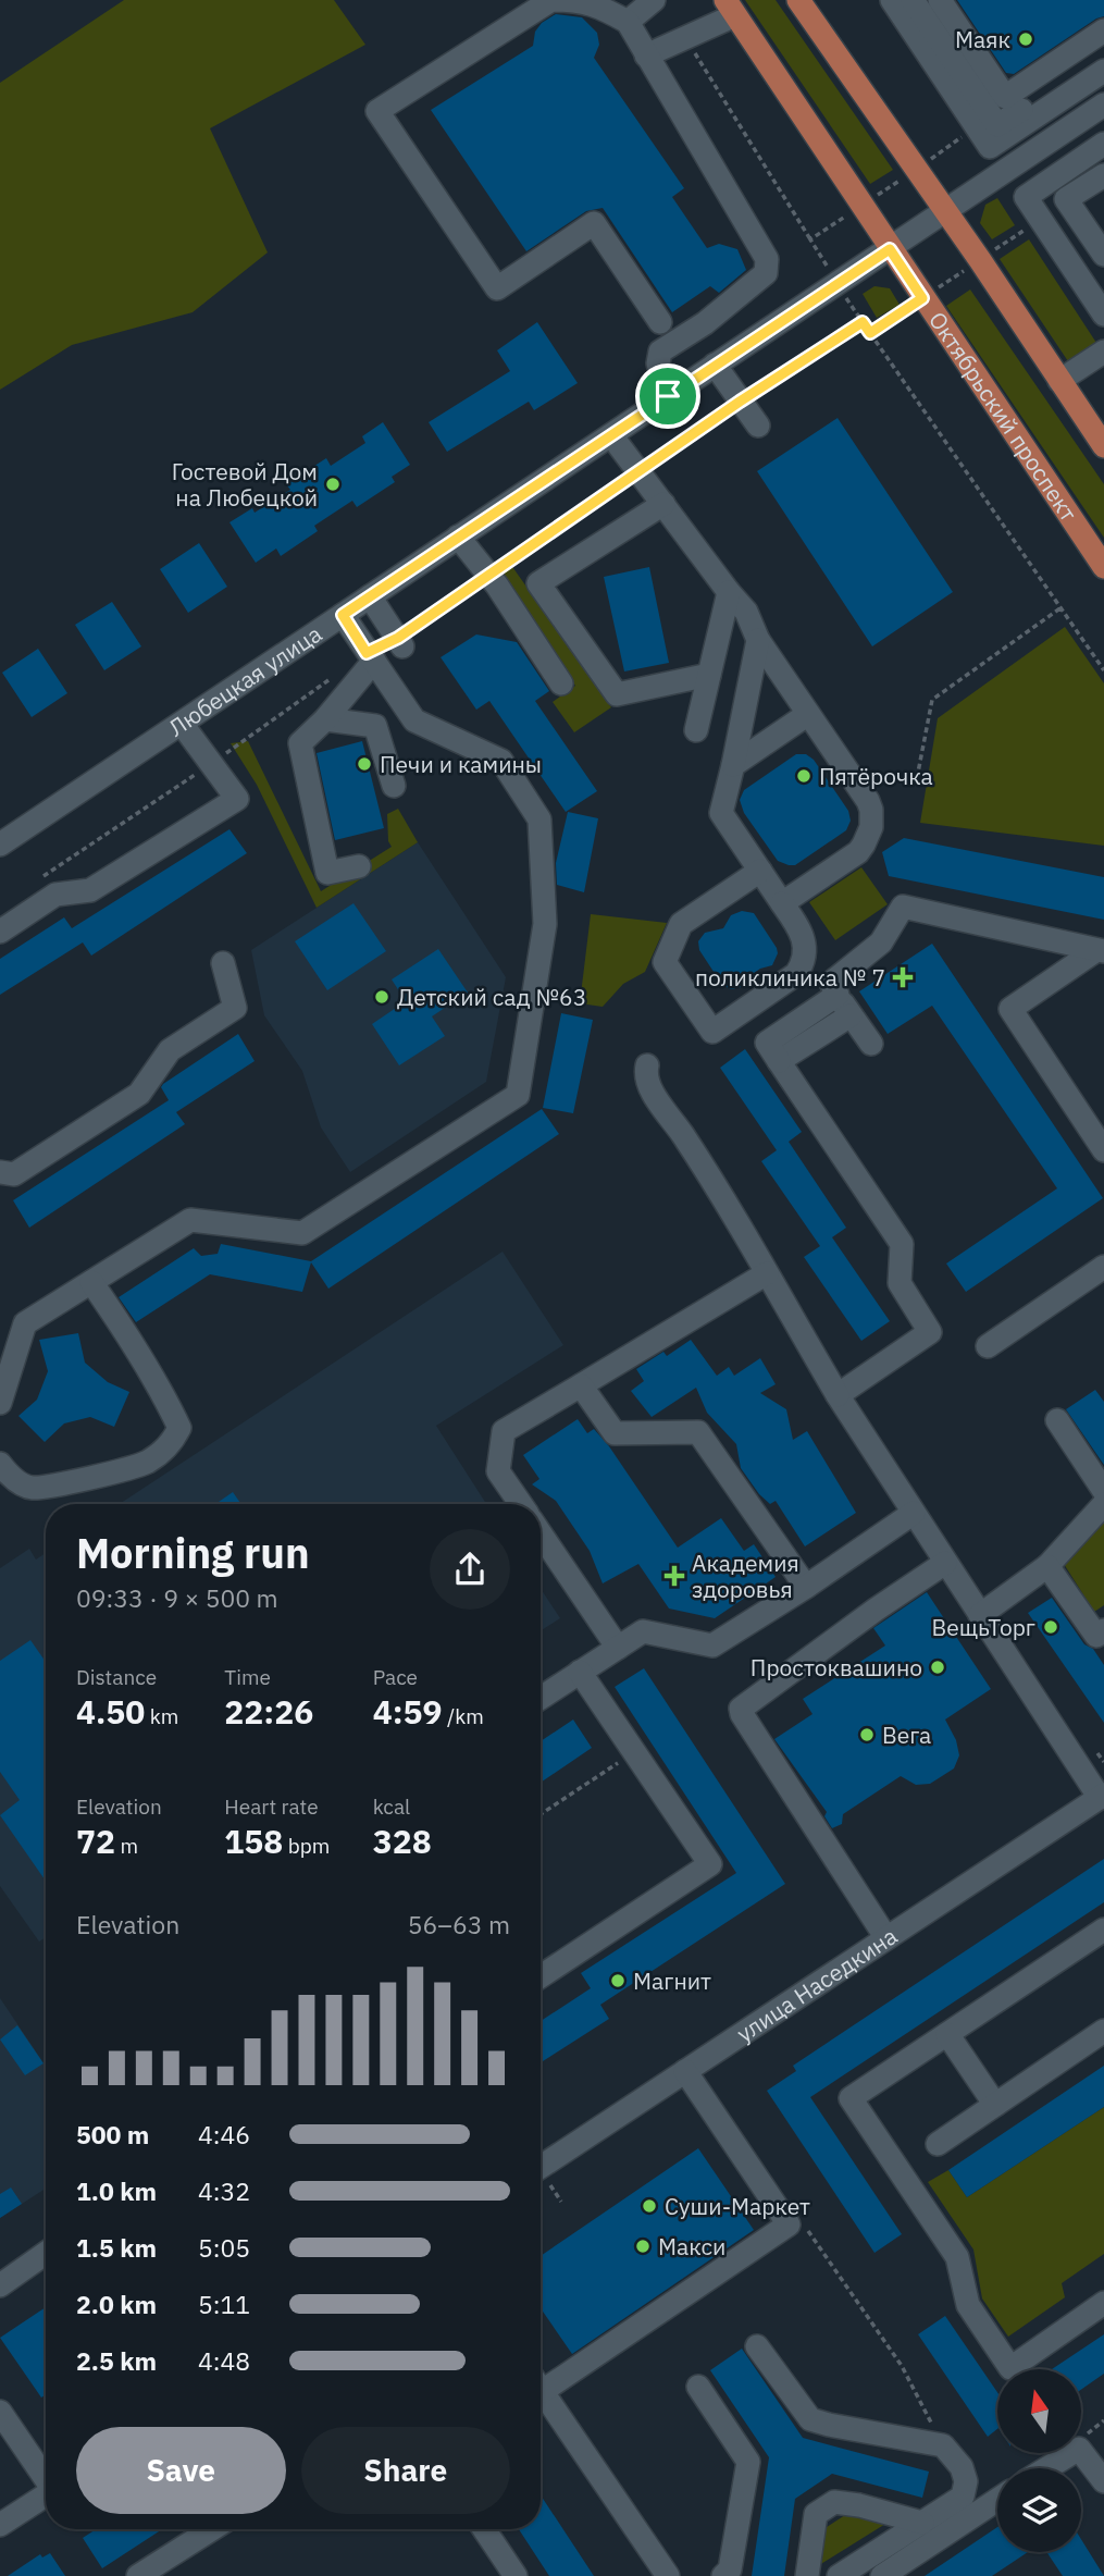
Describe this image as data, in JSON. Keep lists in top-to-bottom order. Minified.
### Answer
{"streets":{"main road":["Октябрьский проспект"],"street":["Любецкая улица","улица Наседкина"]},"crossings":[["Октябрьский проспект","Любецкая улица"]],"places":{"other":["Маяк","Гостевой Дом на Любецкой","Печи и камины","Пятёрочка","Детский сад №63","ВещьТорг","Простоквашино","Вега","Магнит","Суши-Маркет","Макси"],"health":["поликлиника № 7","Академия здоровья"]},"north":"top","page":{"heading":["Morning run","09:33 · 9 × 500 m"],"stats":[["Distance","4.50 km"],["Time","22:26"],["Pace","4:59 /km"],["Elevation","72 m"],["Heart rate","158 bpm"],["kcal","328"]],"chart":["Elevation","56–63 m"],"list":[{"name":"500 m","note":"4:46"},{"name":"1.0 km","note":"4:32"},{"name":"1.5 km","note":"5:05"},{"name":"2.0 km","note":"5:11"},{"name":"2.5 km","note":"4:48"}],"buttons":["Save","Share"]}}
